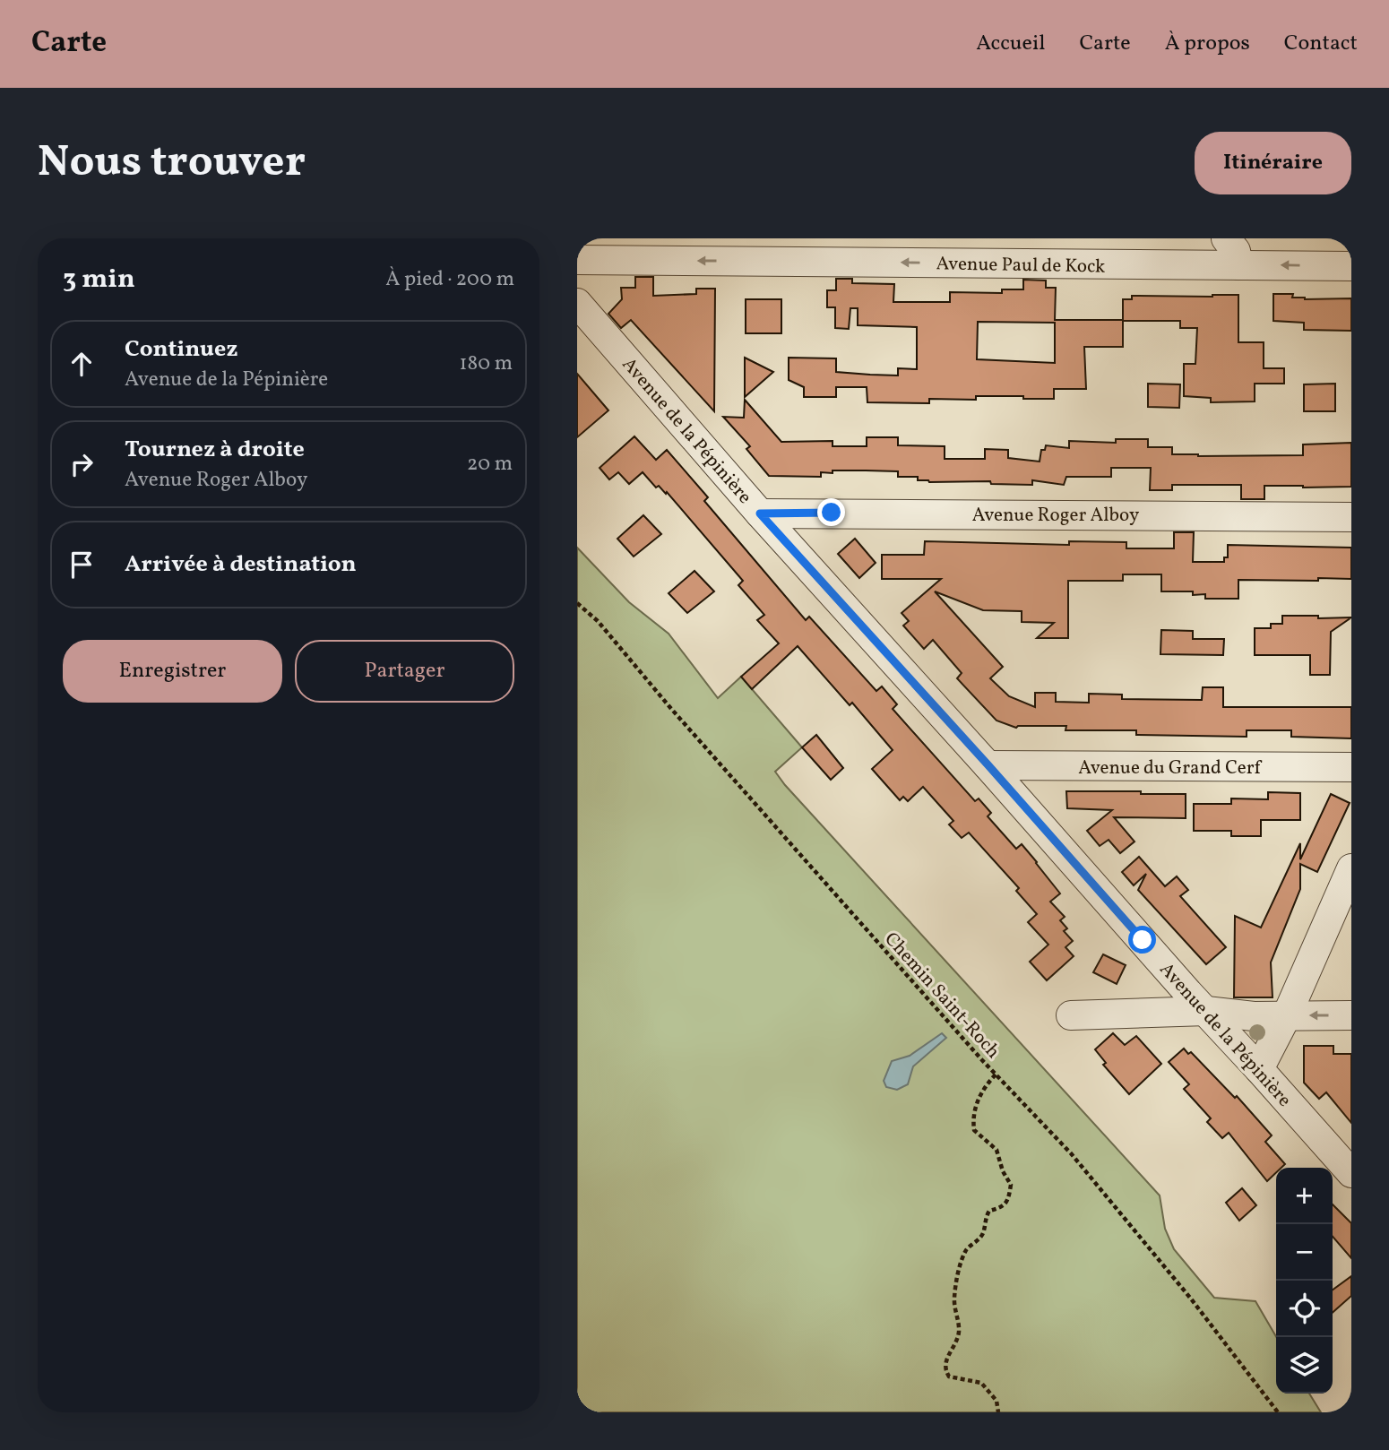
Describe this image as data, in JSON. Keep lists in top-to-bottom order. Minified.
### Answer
{"streets":{"street":["Avenue Paul de Kock","Avenue de la Pépinière","Avenue Roger Alboy","Avenue du Grand Cerf"],"path":["Chemin Saint-Roch"]},"crossings":[["Avenue de la Pépinière","Avenue Roger Alboy"],["Avenue de la Pépinière","Avenue du Grand Cerf"]],"one_way":["Avenue Paul de Kock"],"page":{"header":"Carte","nav":["Accueil","Carte","À propos","Contact"],"buttons":["Itinéraire",["Enregistrer","Partager"]],"title":"Nous trouver","heading":["3 min","À pied · 200 m"],"list":[["Continuez","Avenue de la Pépinière","180 m"],["Tournez à droite","Avenue Roger Alboy","20 m"],"Arrivée à destination"],"map_buttons":["+","−"]}}
